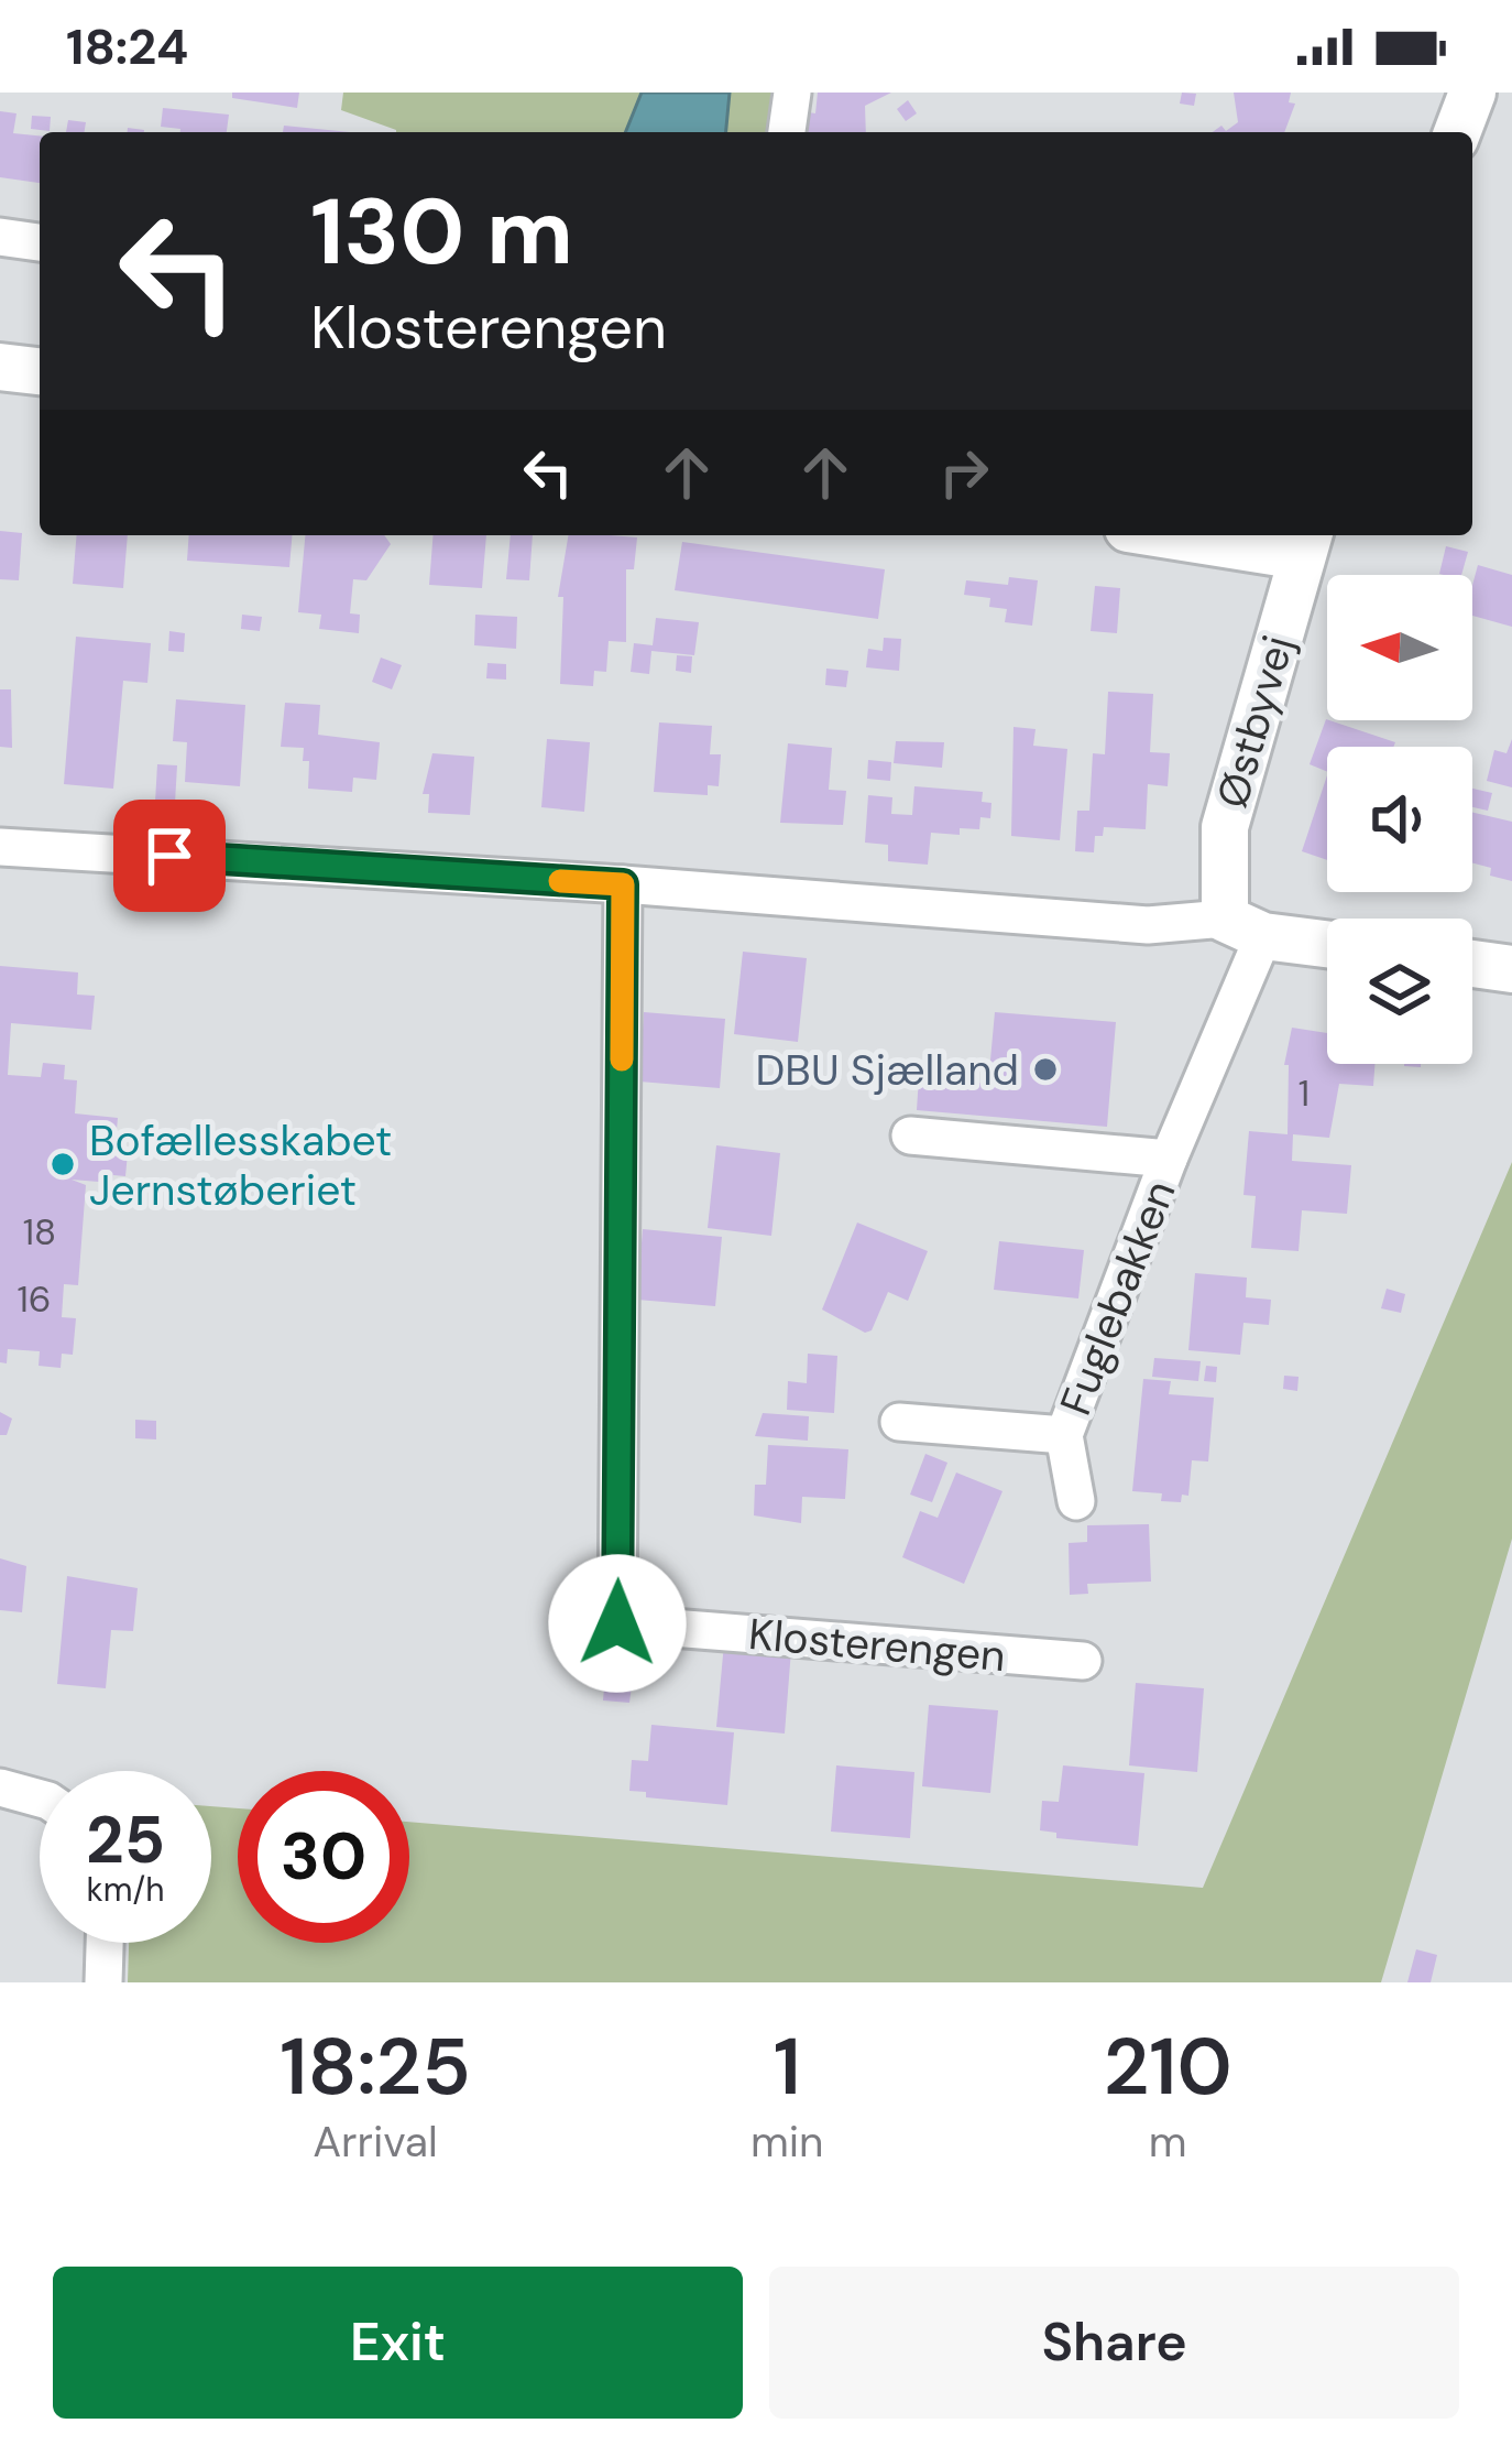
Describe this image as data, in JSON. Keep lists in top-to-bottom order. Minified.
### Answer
{"streets":{"street":["Østbyvej","Fuglebakken","Klosterengen"]},"crossings":[["Østbyvej","Fuglebakken"]],"places":["DBU Sjælland","Bofællesskabet Jernstøberiet"],"house_numbers":["1","18","16"],"north":"left","page":{"status":"18:24","turn":["130 m","Klosterengen"],"speed":"25 km/h","limit":"30","eta":["18:25","Arrival","1","min","210","m"],"buttons":["Exit","Share"]}}
